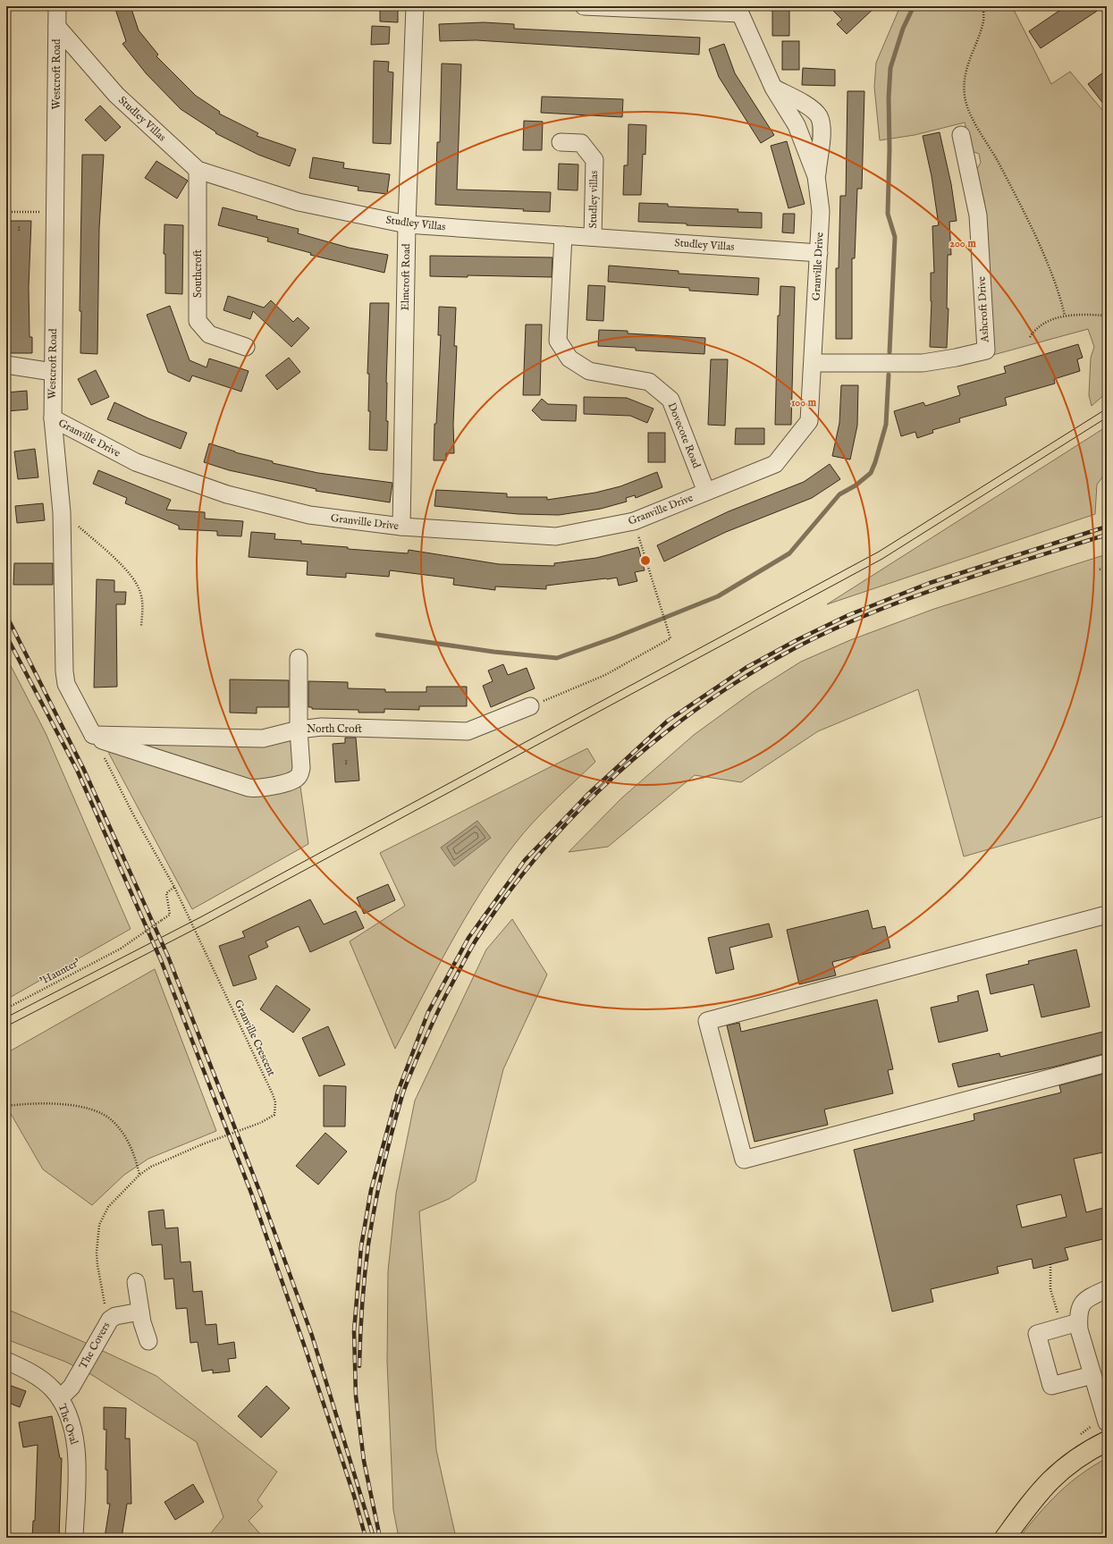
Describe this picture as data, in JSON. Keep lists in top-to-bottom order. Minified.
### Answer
{"streets":{"street":["Westcroft Road","Studley Villas","Studley villas","Granville Drive","Southcroft","Elmcroft Road","Ashcroft Drive","Dovecote Road","North Croft","The Covers","The Oval"],"path":["'Haunter'","Granville Crescent"]},"crossings":[["Westcroft Road","Studley Villas"],["Westcroft Road","Granville Drive"],["Westcroft Road","North Croft"],["Studley Villas","Studley villas"],["Studley Villas","Granville Drive"],["Studley Villas","Southcroft"],["Studley Villas","Elmcroft Road"],["Studley Villas","Dovecote Road"],["Granville Drive","Elmcroft Road"],["Granville Drive","Ashcroft Drive"],["Granville Drive","Dovecote Road"],["'Haunter'","Granville Crescent"],["Granville Crescent","The Covers"],["The Covers","The Oval"]],"house_numbers":["1","1"],"rings":["200 m","100 m"]}
